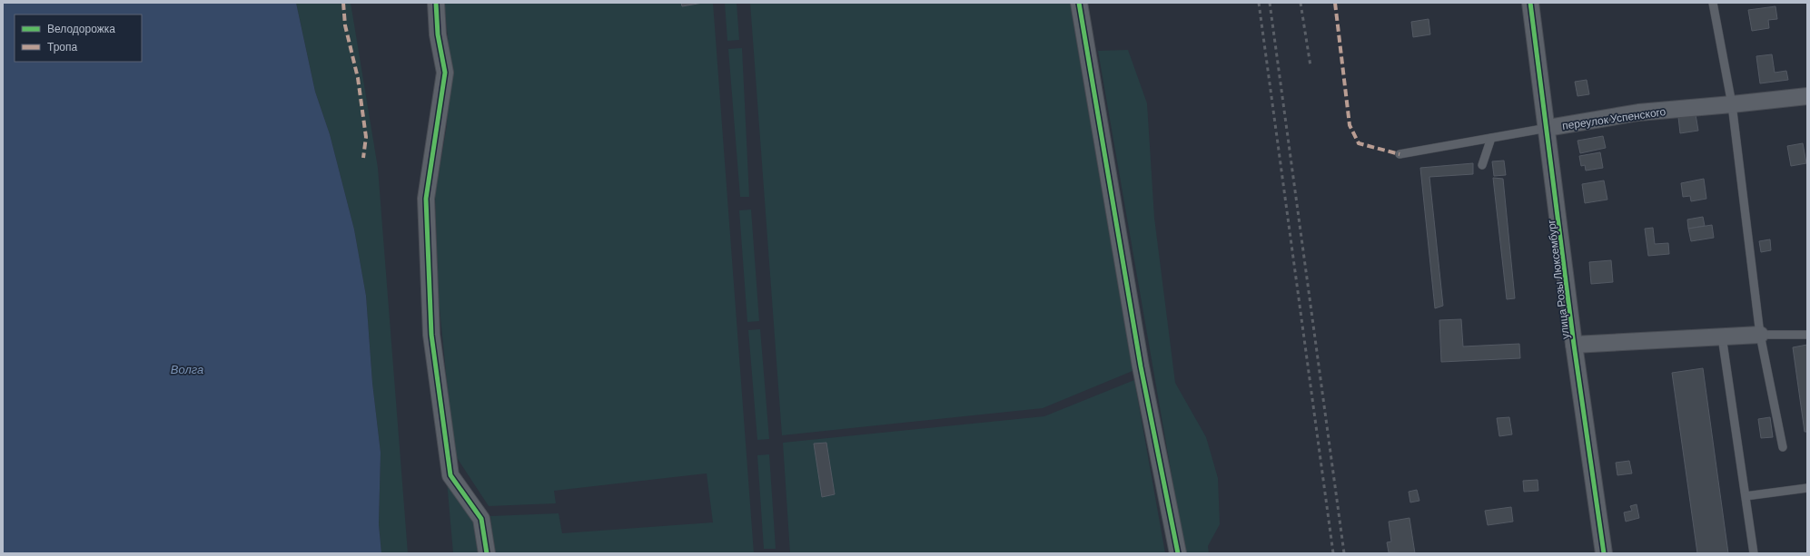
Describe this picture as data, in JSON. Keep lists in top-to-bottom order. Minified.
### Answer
{"streets":{"street":["переулок Успенского","улица Розы Люксембург"]},"crossings":[["переулок Успенского","улица Розы Люксембург"]],"water":["Волга"],"legend":["Велодорожка","Тропа"]}
